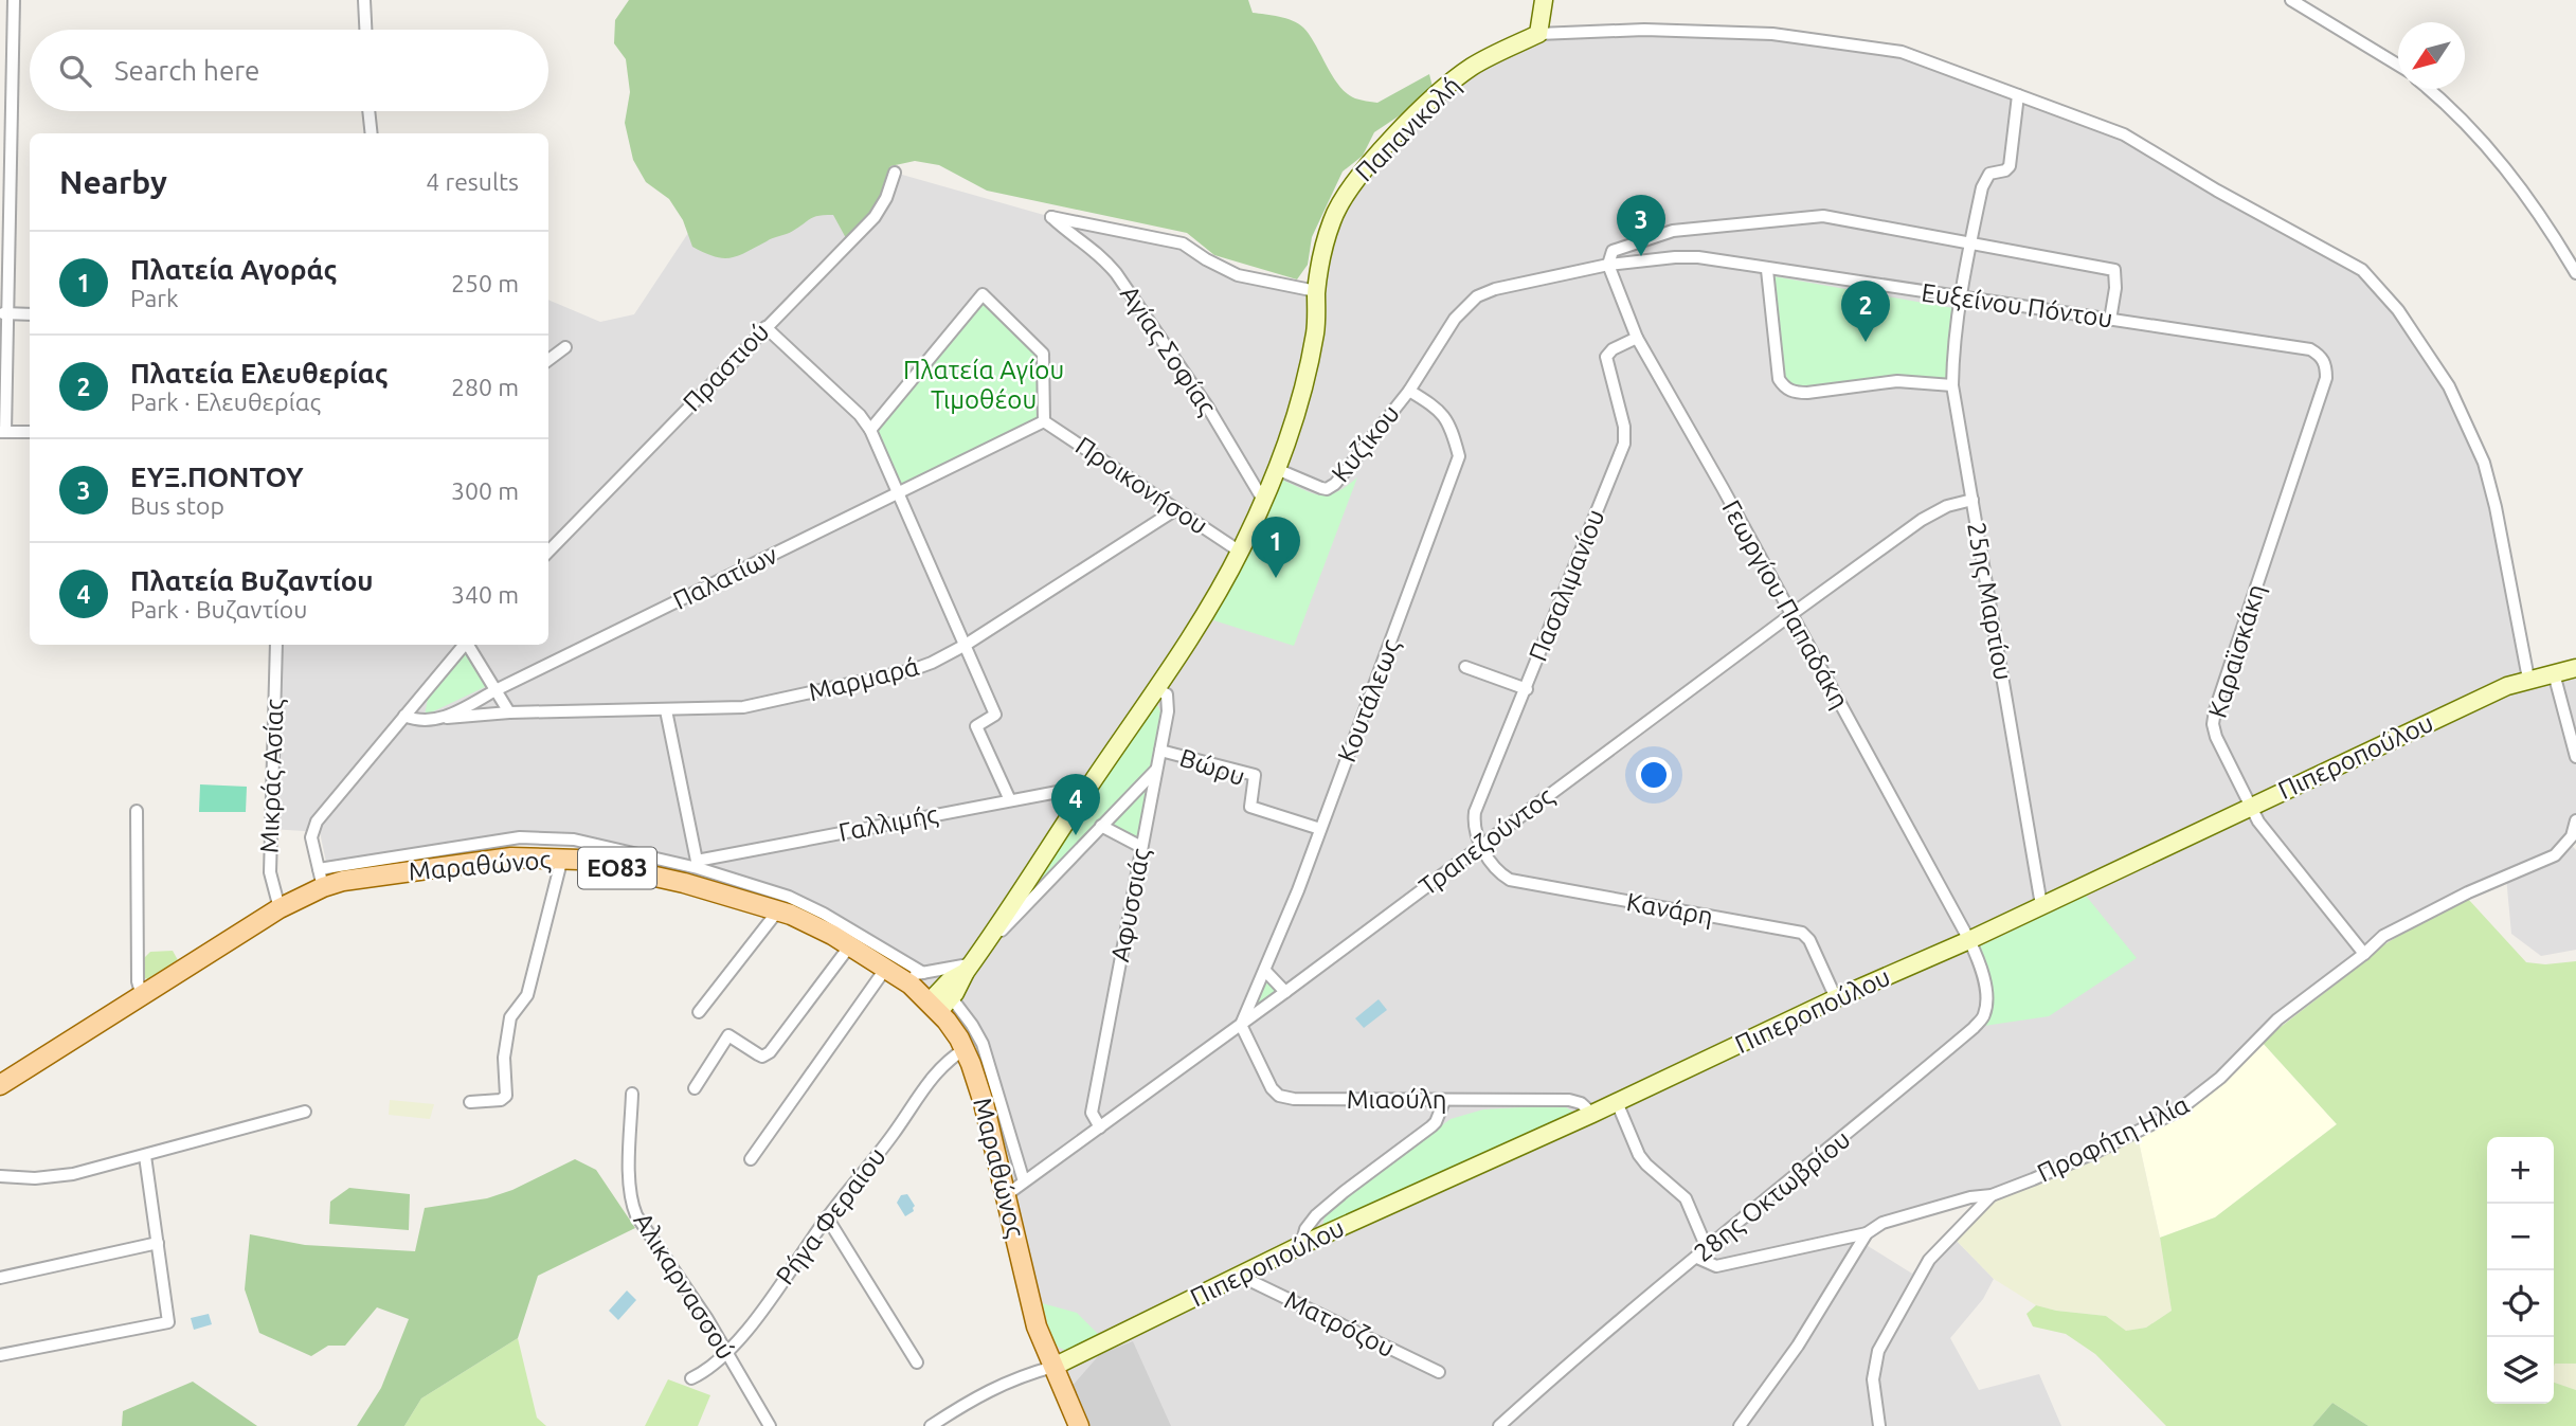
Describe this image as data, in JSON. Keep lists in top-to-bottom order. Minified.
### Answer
{"streets":{"main road":["Μαραθώνος","ΕΟ83"],"street":["Παπανικολή","Ευξείνου Πόντου","Αγίας Σοφίας","Πραστιού","Κυζίκου","Προικονήσου","Παλατίων","Πασαλιμανίου","25ης Μαρτίου","Γεωργίου Παπαδάκη","Καραϊσκάκη","Μαρμαρά","Κουτάλεως","Πιπεροπούλου","Βώρυ","Μικράς Ασίας","Γαλλιμής","Τραπεζούντος","Αφυσσιάς","Κανάρη","Μιαούλη","Προφήτη Ηλία","28ης Οκτωβρίου","Ρήγα Φεραίου","Αλικαρνασσού","Ματρόζου"]},"crossings":[["Παπανικολή","Αγίας Σοφίας"],["Παπανικολή","Κυζίκου"],["Παπανικολή","Προικονήσου"],["Παπανικολή","Γαλλιμής"],["Παπανικολή","Μαραθώνος"],["Παπανικολή","Αφυσσιάς"],["Ευξείνου Πόντου","Κυζίκου"],["Ευξείνου Πόντου","25ης Μαρτίου"],["Ευξείνου Πόντου","Γεωργίου Παπαδάκη"],["Ευξείνου Πόντου","Καραϊσκάκη"],["Ευξείνου Πόντου","Κουτάλεως"],["Κυζίκου","Κουτάλεως"],["Προικονήσου","Παλατίων"],["Προικονήσου","Μαρμαρά"],["Παλατίων","Μαρμαρά"],["Πασαλιμανίου","Γεωργίου Παπαδάκη"],["Πασαλιμανίου","Τραπεζούντος"],["Πασαλιμανίου","Κανάρη"],["25ης Μαρτίου","Πιπεροπούλου"],["25ης Μαρτίου","Τραπεζούντος"],["Γεωργίου Παπαδάκη","Πιπεροπούλου"],["Γεωργίου Παπαδάκη","Τραπεζούντος"],["Γεωργίου Παπαδάκη","28ης Οκτωβρίου"],["Καραϊσκάκη","Πιπεροπούλου"],["Καραϊσκάκη","Προφήτη Ηλία"],["Κουτάλεως","Βώρυ"],["Κουτάλεως","Τραπεζούντος"],["Κουτάλεως","Μιαούλη"],["Πιπεροπούλου","Μαραθώνος"],["Πιπεροπούλου","Κανάρη"],["Πιπεροπούλου","Μιαούλη"],["Πιπεροπούλου","28ης Οκτωβρίου"],["Πιπεροπούλου","Ματρόζου"],["Βώρυ","Αφυσσιάς"],["Μικράς Ασίας","Μαραθώνος"],["Τραπεζούντος","Μαραθώνος"],["Τραπεζούντος","Αφυσσιάς"],["Τραπεζούντος","Κανάρη"],["Τραπεζούντος","Μιαούλη"],["Μαραθώνος","Ρήγα Φεραίου"],["Προφήτη Ηλία","28ης Οκτωβρίου"],["Ρήγα Φεραίου","Αλικαρνασσού"]],"parks":["Πλατεία Αγίου Τιμοθέου"],"north":"bottom left","page":{"search":"Search here","heading":["Nearby","4 results"],"pins":["3","2","1","4"],"list":[{"mark":"1","name":"Πλατεία Αγοράς","note":"Park","value":"250 m"},{"mark":"2","name":"Πλατεία Ελευθερίας","note":"Park · Ελευθερίας","value":"280 m"},{"mark":"3","name":"ΕΥΞ.ΠΟΝΤΟΥ","note":"Bus stop","value":"300 m"},{"mark":"4","name":"Πλατεία Βυζαντίου","note":"Park · Βυζαντίου","value":"340 m"}],"map_buttons":["+","−"]}}
